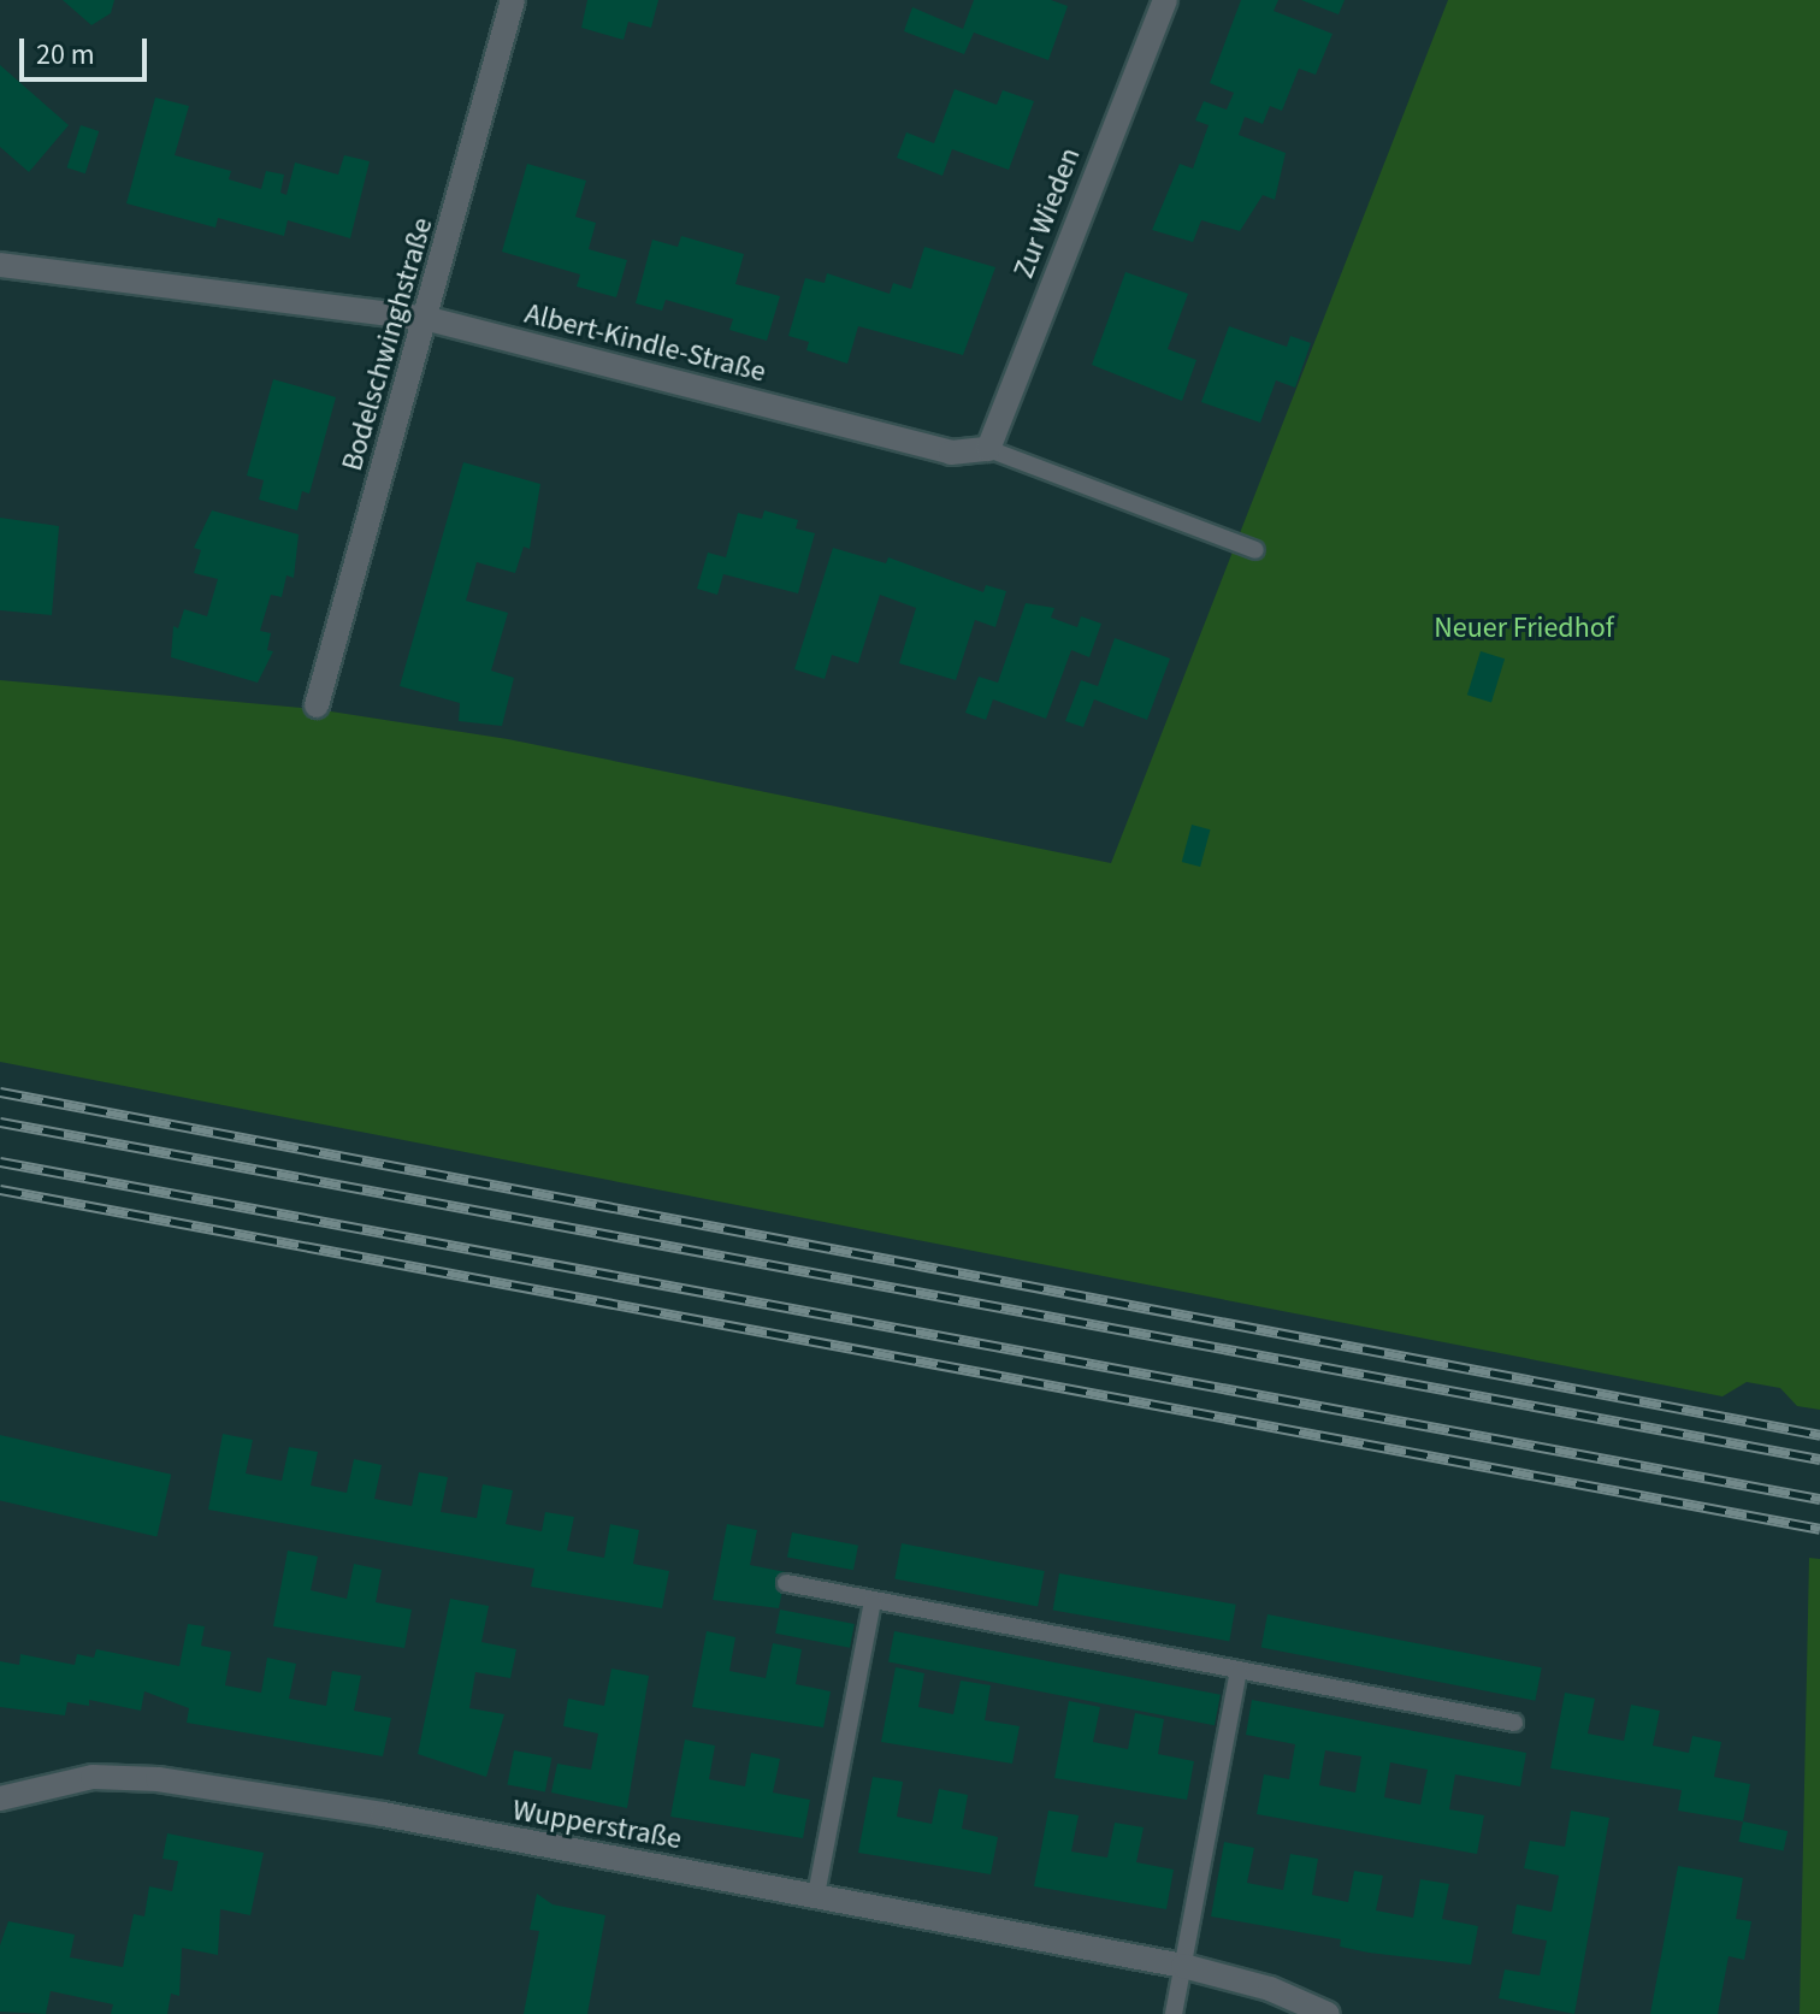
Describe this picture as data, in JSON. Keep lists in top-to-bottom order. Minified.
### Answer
{"streets":{"street":["Zur Wieden","Albert-Kindle-Straße","Bodelschwinghstraße","Wupperstraße"]},"crossings":[["Zur Wieden","Albert-Kindle-Straße"],["Albert-Kindle-Straße","Bodelschwinghstraße"]],"parks":["Neuer Friedhof"],"scale_bar":"20 m"}
